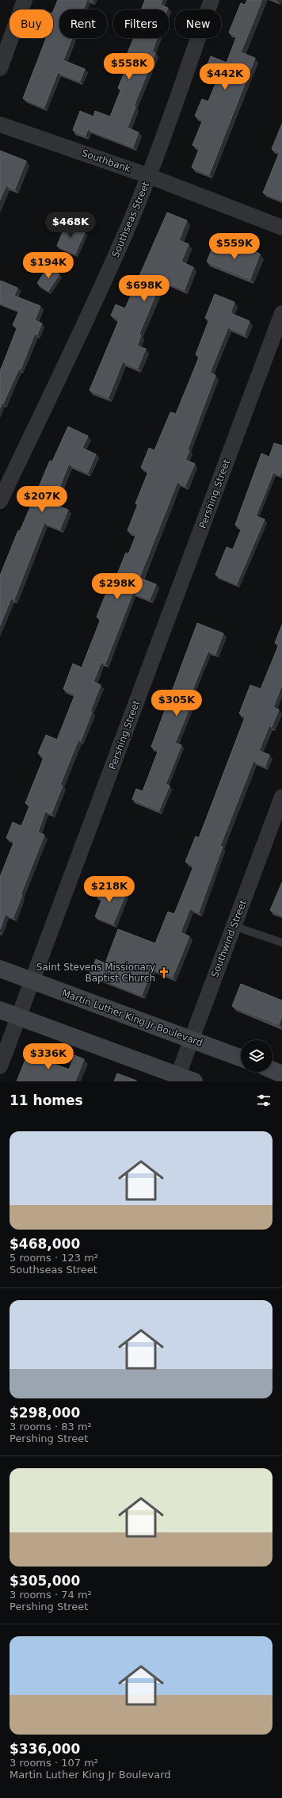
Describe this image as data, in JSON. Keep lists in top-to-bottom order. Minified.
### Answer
{"streets":{"main road":["Martin Luther King Jr Boulevard"],"street":["Southbank","Southseas Street","Pershing Street","Southwind Street"]},"crossings":[["Southbank","Southseas Street"],["Pershing Street","Martin Luther King Jr Boulevard"],["Southwind Street","Martin Luther King Jr Boulevard"]],"places":{"church":["Saint Stevens Missionary Baptist Church"]},"page":{"chip":["Buy","Rent","Filters","New"],"price":["$558K","$442K","$468K","$559K","$194K","$698K","$207K","$298K","$305K","$218K","$336K"],"heading":"11 homes","list":[{"name":"$468,000","note":"5 rooms · 123 m² · Southseas Street"},{"name":"$298,000","note":"3 rooms · 83 m² · Pershing Street"},{"name":"$305,000","note":"3 rooms · 74 m² · Pershing Street"},{"name":"$336,000","note":"3 rooms · 107 m² · Martin Luther King Jr Boulevard"}]}}
